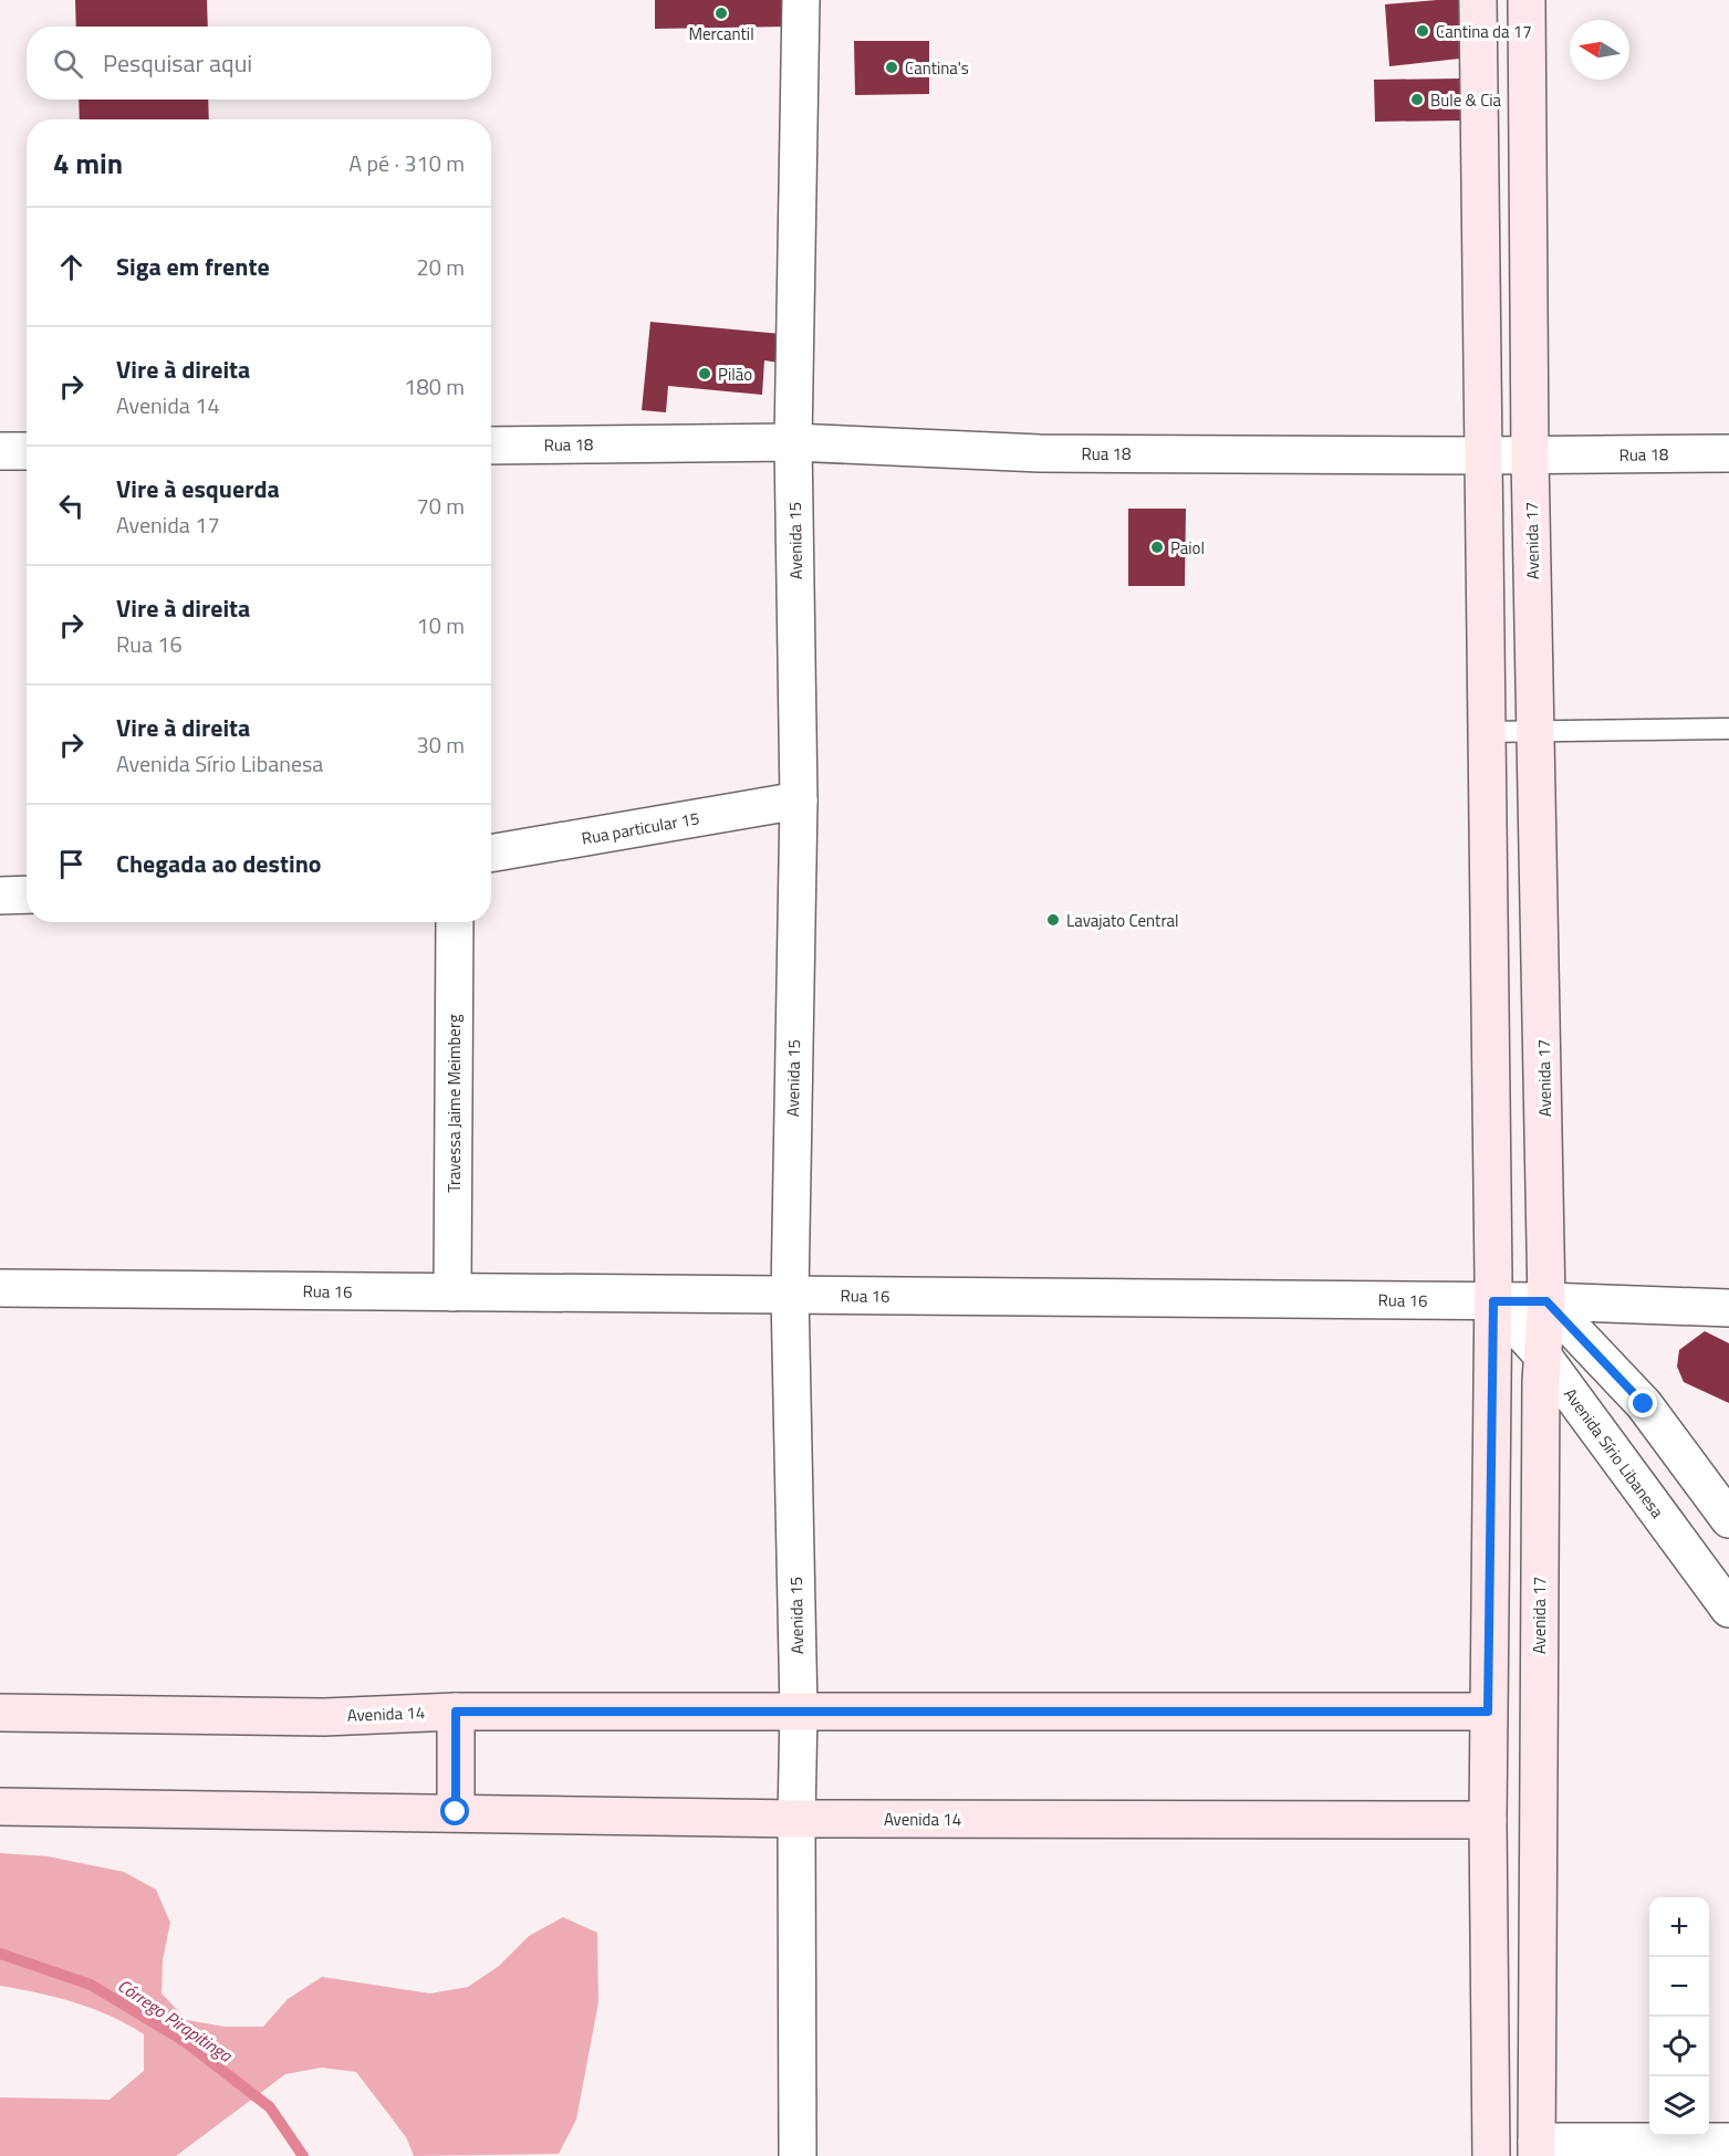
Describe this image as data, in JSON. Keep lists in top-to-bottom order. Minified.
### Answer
{"streets":{"main road":["Avenida 17","Avenida 14"],"street":["Rua 18","Avenida 15","Rua particular 15","Travessa Jaime Meimberg","Rua 16","Avenida Sírio Libanesa"]},"crossings":[["Rua 18","Avenida 15"],["Rua 18","Avenida 17"],["Avenida 15","Rua particular 15"],["Avenida 15","Rua 16"],["Avenida 15","Avenida 14"],["Avenida 17","Rua 16"],["Avenida 17","Avenida Sírio Libanesa"],["Travessa Jaime Meimberg","Rua 16"],["Rua 16","Avenida Sírio Libanesa"]],"water":["Córrego Pirapitinga"],"places":["Mercantil","Cantina da 17","Cantina's","Bule & Cia","Pilão","Paiol","Lavajato Central"],"north":"left","page":{"search":"Pesquisar aqui","heading":["4 min","A pé · 310 m"],"list":[["Siga em frente","20 m"],["Vire à direita","Avenida 14","180 m"],["Vire à esquerda","Avenida 17","70 m"],["Vire à direita","Rua 16","10 m"],["Vire à direita","Avenida Sírio Libanesa","30 m"],"Chegada ao destino"],"map_buttons":["+","−"]}}
